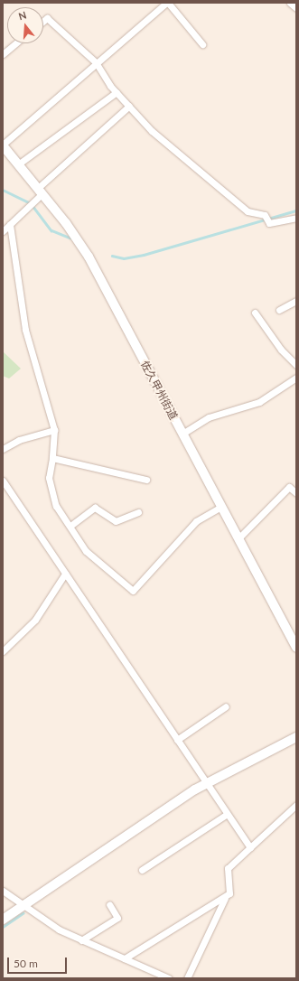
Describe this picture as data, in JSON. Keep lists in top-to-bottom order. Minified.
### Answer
{"streets":{"street":["佐久甲州街道"]},"scale_bar":"50 m","north":"top"}
